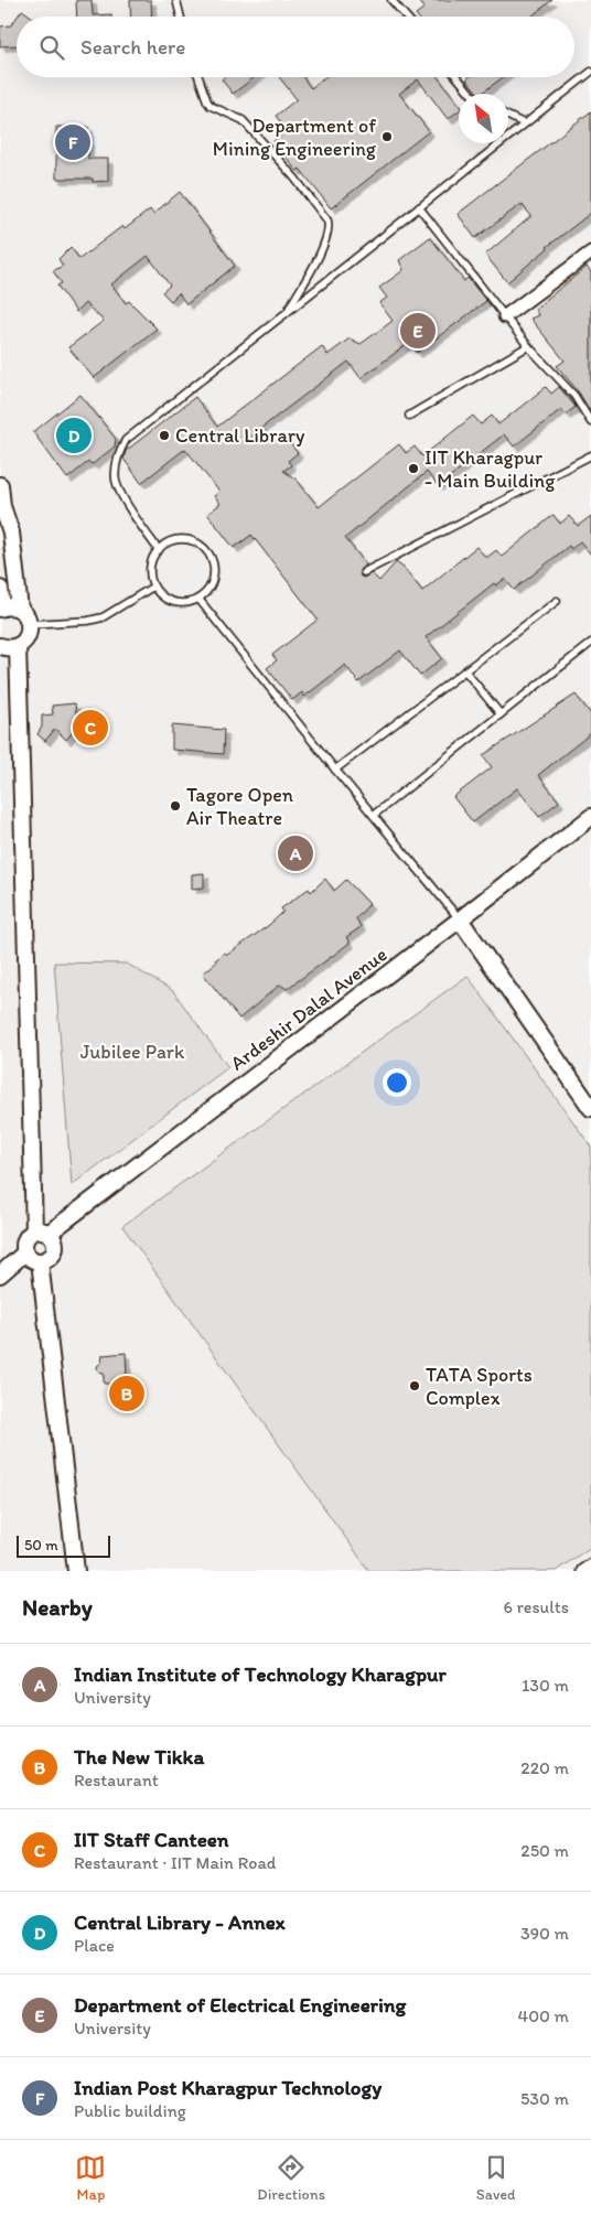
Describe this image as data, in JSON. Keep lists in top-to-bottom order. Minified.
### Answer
{"streets":{"street":["Ardeshir Dalal Avenue"]},"parks":["Jubilee Park"],"places":["Department of Mining Engineering","Central Library","IIT Kharagpur - Main Building","Tagore Open Air Theatre","TATA Sports Complex"],"scale_bar":"50 m","north":"top left","page":{"search":"Search here","pins":["F","E","D","C","A","B"],"scale":"50 m","heading":["Nearby","6 results"],"list":[{"mark":"A","name":"Indian Institute of Technology Kharagpur","note":"University","value":"130 m"},{"mark":"B","name":"The New Tikka","note":"Restaurant","value":"220 m"},{"mark":"C","name":"IIT Staff Canteen","note":"Restaurant · IIT Main Road","value":"250 m"},{"mark":"D","name":"Central Library - Annex","note":"Place","value":"390 m"},{"mark":"E","name":"Department of Electrical Engineering","note":"University","value":"400 m"},{"mark":"F","name":"Indian Post Kharagpur Technology","note":"Public building","value":"530 m"}],"nav":["Map","Directions","Saved"]}}
